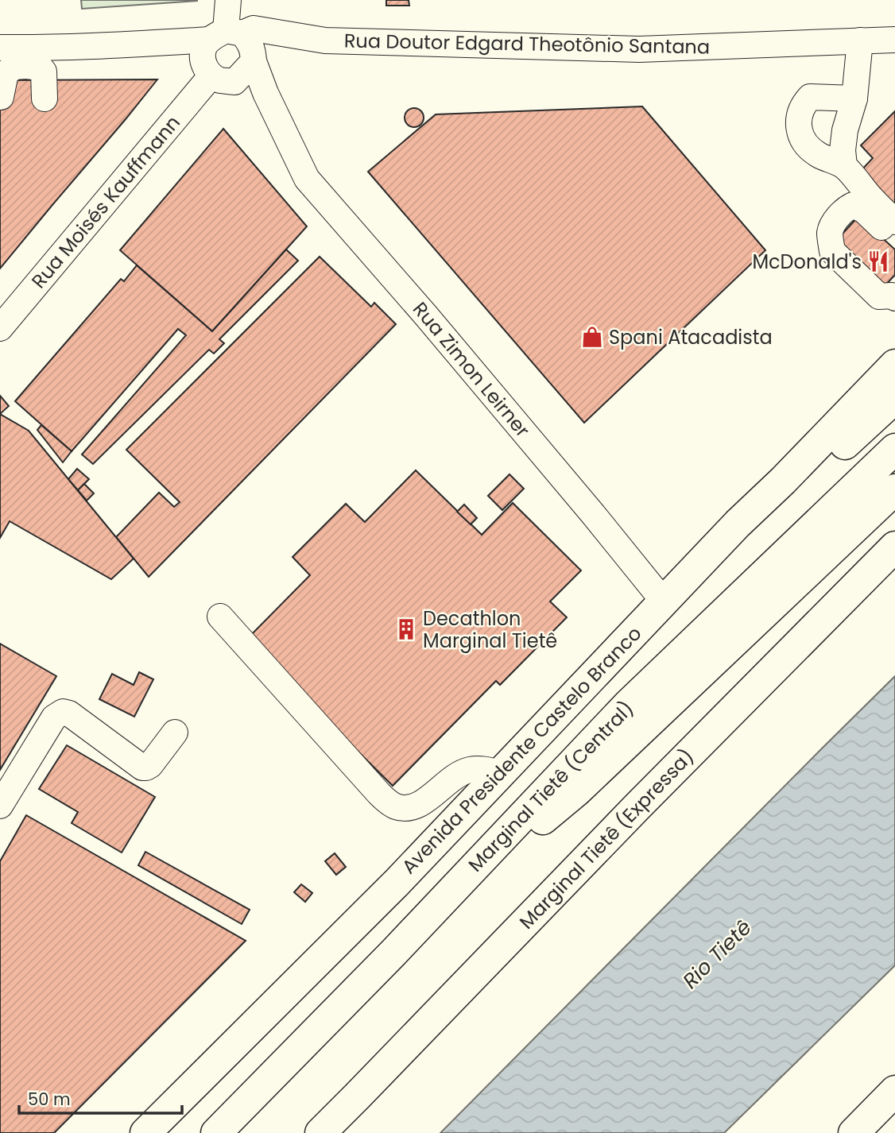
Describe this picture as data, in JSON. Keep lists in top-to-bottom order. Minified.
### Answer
{"streets":{"highway":["Avenida Presidente Castelo Branco","Marginal Tietê (Central)","Marginal Tietê (Expressa)"],"street":["Rua Doutor Edgard Theotônio Santana","Rua Moisés Kauffmann","Rua Zimon Leirner"]},"crossings":[["Rua Doutor Edgard Theotônio Santana","Rua Moisés Kauffmann"],["Rua Doutor Edgard Theotônio Santana","Rua Zimon Leirner"],["Rua Moisés Kauffmann","Rua Zimon Leirner"],["Rua Zimon Leirner","Avenida Presidente Castelo Branco"]],"water":["Rio Tietê"],"places":{"restaurant":["McDonald's"],"shop":["Spani Atacadista"],"building":["Decathlon Marginal Tietê"]},"scale_bar":"50 m"}
